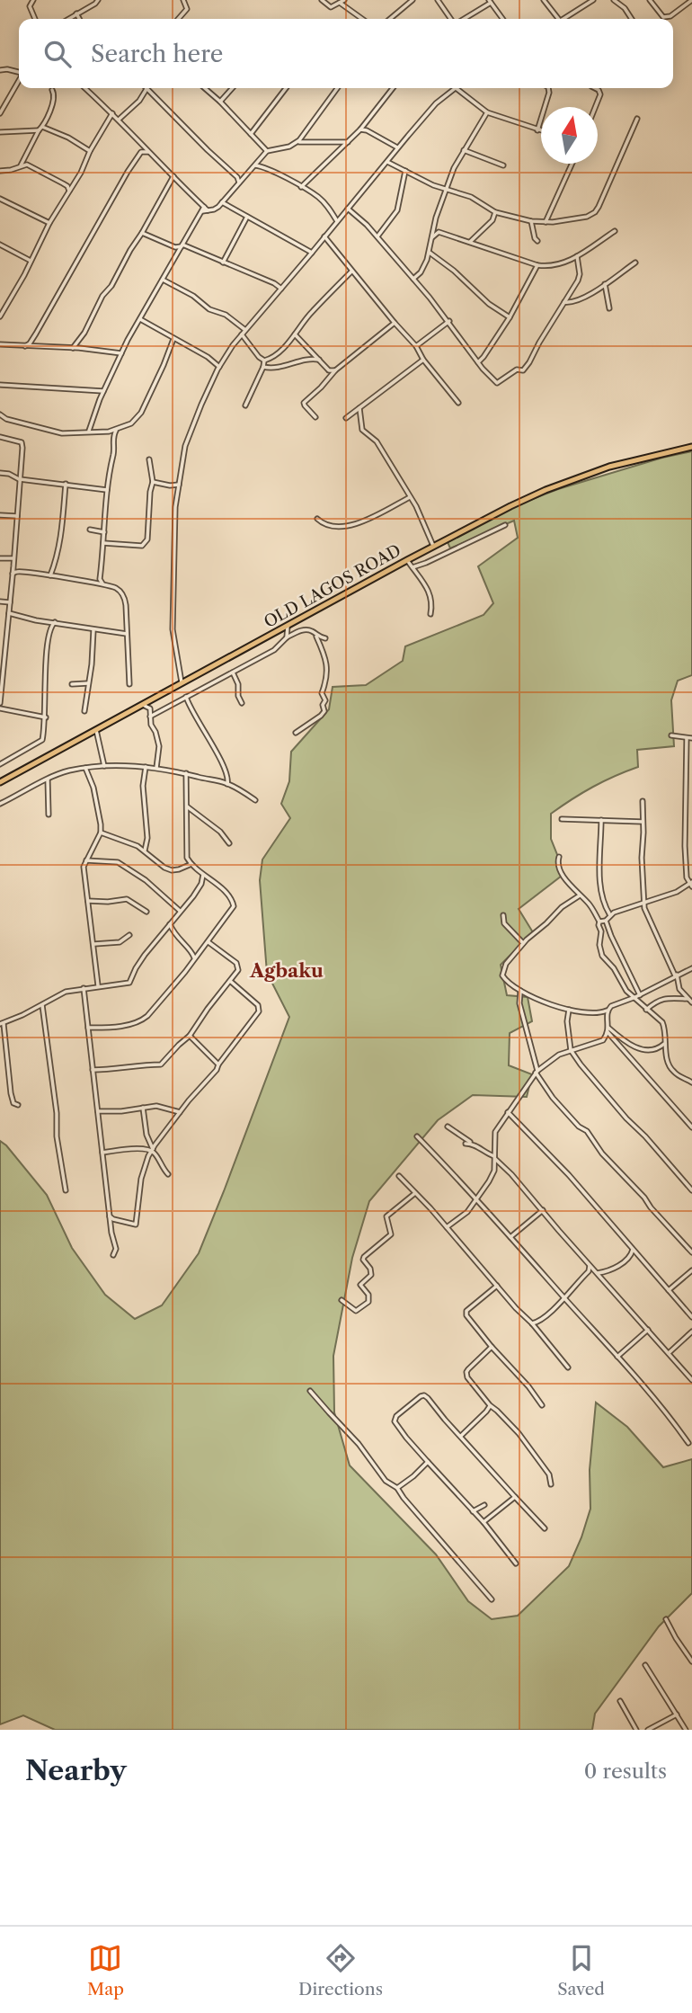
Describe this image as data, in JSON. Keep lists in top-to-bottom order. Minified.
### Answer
{"streets":{"main road":["OLD LAGOS ROAD"]},"districts":["Agbaku"],"north":"top","page":{"search":"Search here","heading":["Nearby","0 results"],"nav":["Map","Directions","Saved"]}}
